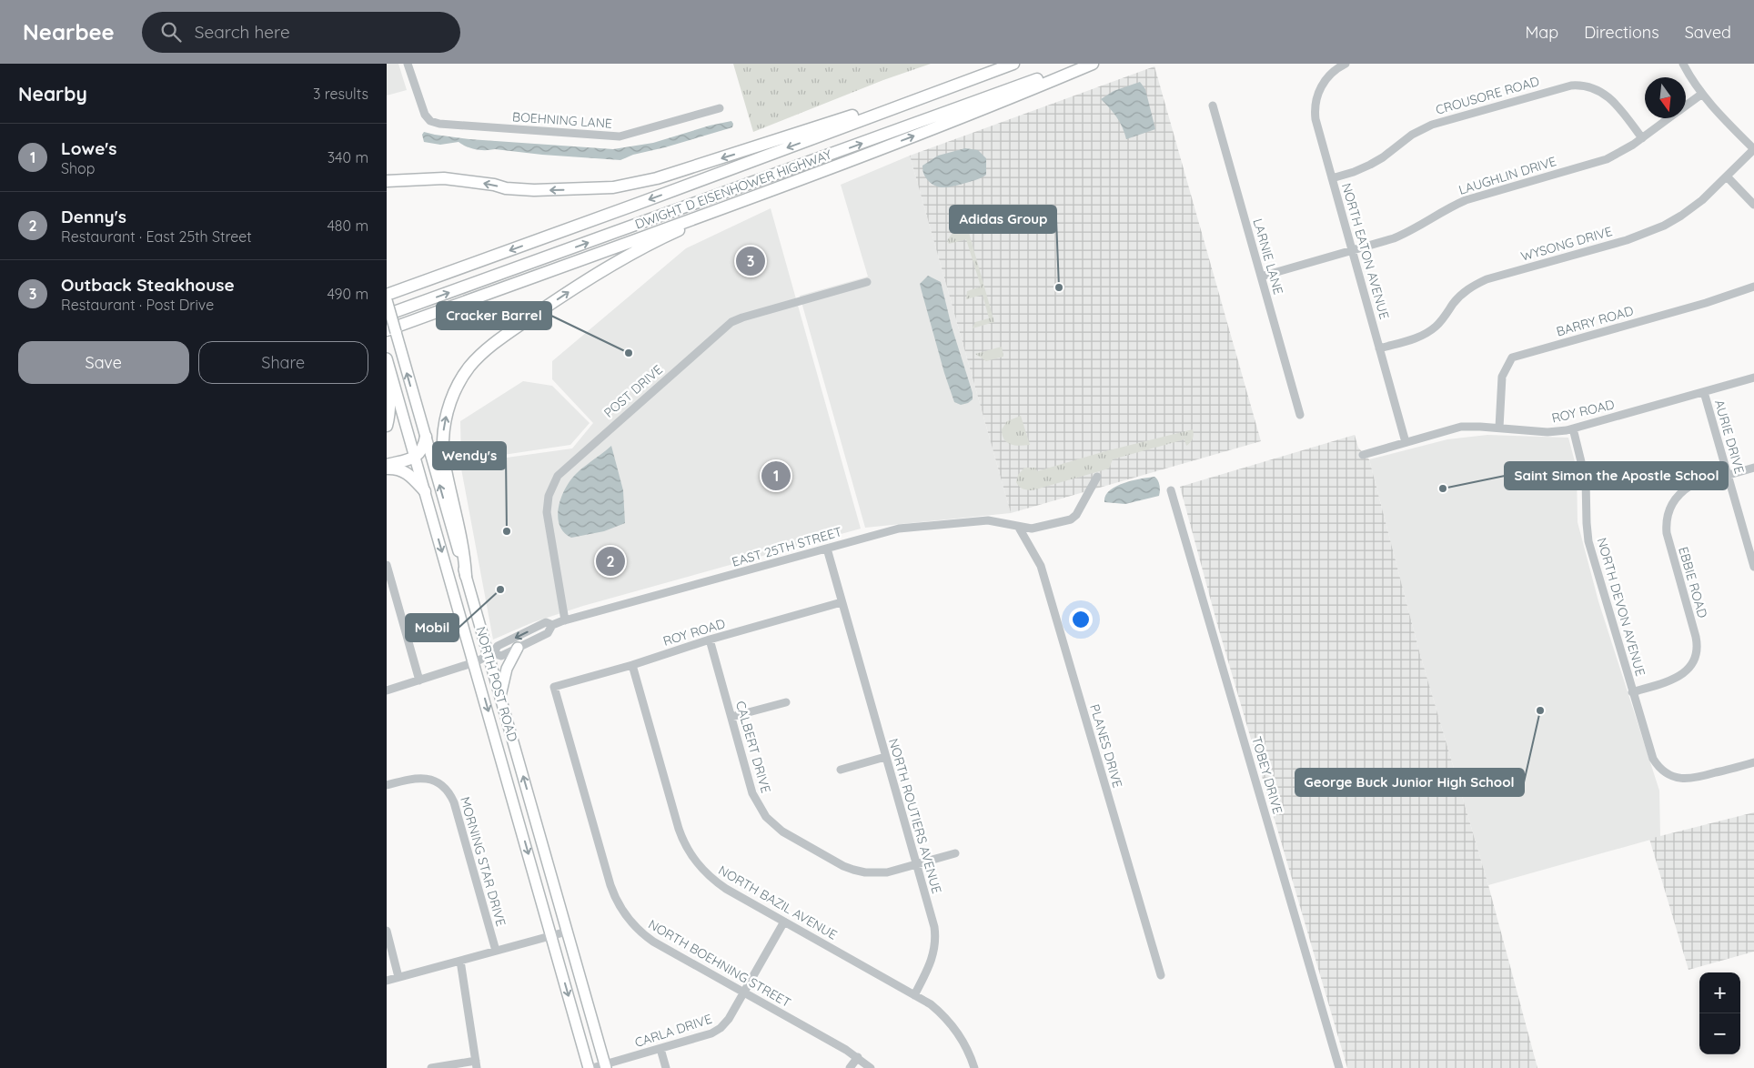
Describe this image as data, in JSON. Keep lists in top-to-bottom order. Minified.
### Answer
{"streets":{"highway":["DWIGHT D EISENHOWER HIGHWAY"],"main road":["NORTH POST ROAD"],"street":["CROUSORE ROAD","BOEHNING LANE","LAUGHLIN DRIVE","WYSONG DRIVE","NORTH EATON AVENUE","LARNIE LANE","BARRY ROAD","POST DRIVE","ROY ROAD","AURIE DRIVE","EAST 25TH STREET","EBBIE ROAD","NORTH DEVON AVENUE","PLANES DRIVE","CALBERT DRIVE","TOBEY DRIVE","NORTH ROUTIERS AVENUE","MORNING STAR DRIVE","NORTH BAZIL AVENUE","NORTH BOEHNING STREET","CARLA DRIVE"]},"crossings":[["CROUSORE ROAD","LAUGHLIN DRIVE"],["CROUSORE ROAD","NORTH EATON AVENUE"],["LAUGHLIN DRIVE","NORTH EATON AVENUE"],["LAUGHLIN DRIVE","LARNIE LANE"],["WYSONG DRIVE","NORTH EATON AVENUE"],["NORTH EATON AVENUE","ROY ROAD"],["BARRY ROAD","ROY ROAD"],["POST DRIVE","EAST 25TH STREET"],["ROY ROAD","AURIE DRIVE"],["ROY ROAD","NORTH DEVON AVENUE"],["ROY ROAD","CALBERT DRIVE"],["ROY ROAD","NORTH ROUTIERS AVENUE"],["ROY ROAD","NORTH BAZIL AVENUE"],["ROY ROAD","NORTH BOEHNING STREET"],["AURIE DRIVE","EBBIE ROAD"],["EAST 25TH STREET","NORTH POST ROAD"],["EAST 25TH STREET","PLANES DRIVE"],["EAST 25TH STREET","NORTH ROUTIERS AVENUE"],["EBBIE ROAD","NORTH DEVON AVENUE"],["NORTH POST ROAD","CARLA DRIVE"],["CALBERT DRIVE","NORTH ROUTIERS AVENUE"],["NORTH ROUTIERS AVENUE","NORTH BAZIL AVENUE"],["NORTH BAZIL AVENUE","CARLA DRIVE"],["NORTH BOEHNING STREET","CARLA DRIVE"]],"places":["Adidas Group","Cracker Barrel","Saint Simon the Apostle School","Wendy's","Mobil","George Buck Junior High School"],"north":"bottom","page":{"header":"Nearbee","search":"Search here","nav":["Map","Directions","Saved"],"heading":["Nearby","3 results"],"list":[{"mark":"1","name":"Lowe's","note":"Shop","value":"340 m"},{"mark":"2","name":"Denny's","note":"Restaurant · East 25th Street","value":"480 m"},{"mark":"3","name":"Outback Steakhouse","note":"Restaurant · Post Drive","value":"490 m"}],"pins":["3","1","2"],"buttons":["Save","Share"],"map_buttons":["+","−"]}}
